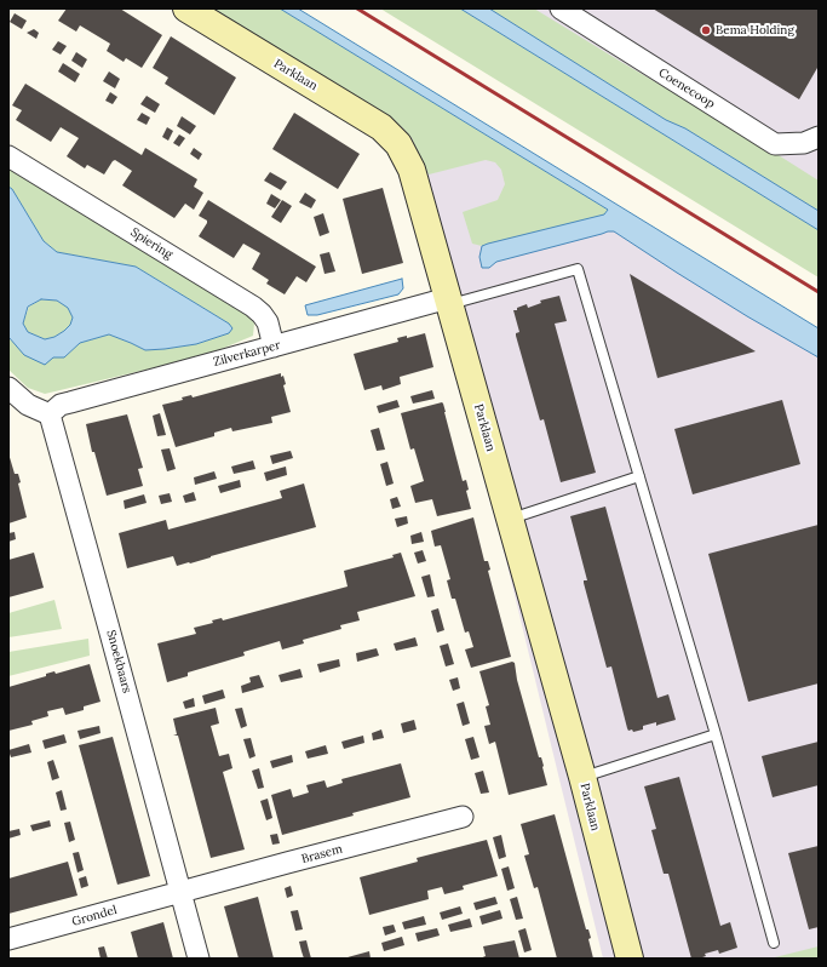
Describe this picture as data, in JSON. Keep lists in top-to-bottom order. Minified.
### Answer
{"streets":{"street":["Parklaan","Coenecoop","Spiering","Zilverkarper","Snoekbaars","Brasem","Grondel"]},"crossings":[["Parklaan","Zilverkarper"],["Spiering","Zilverkarper"],["Zilverkarper","Snoekbaars"],["Snoekbaars","Brasem"],["Snoekbaars","Grondel"],["Brasem","Grondel"]],"places":["Bema Holding"]}
